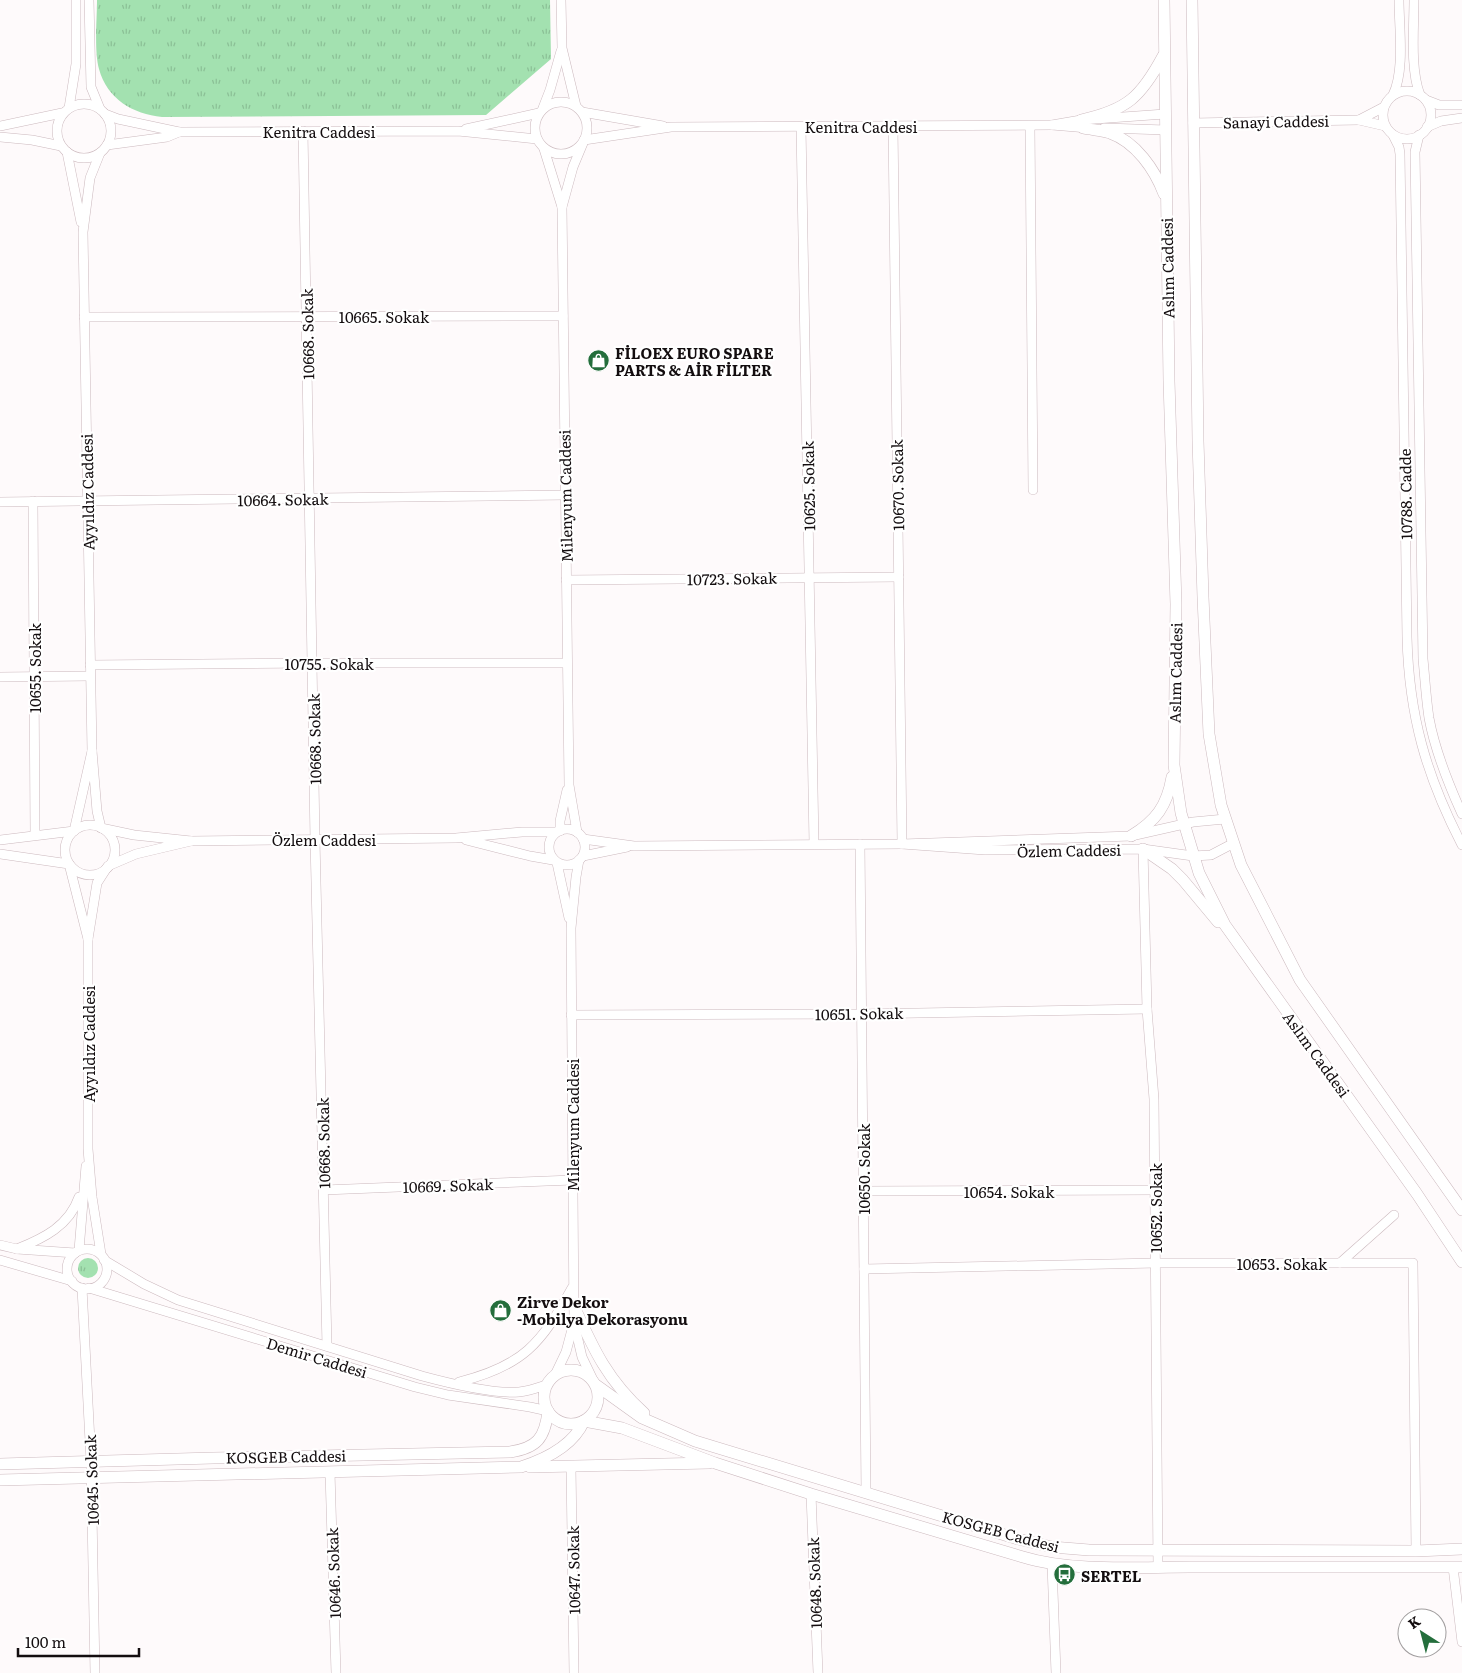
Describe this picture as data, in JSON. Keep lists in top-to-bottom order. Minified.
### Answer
{"streets":{"main road":["Aslım Caddesi","KOSGEB Caddesi"],"street":["Sanayi Caddesi","Kenitra Caddesi","10665. Sokak","10668. Sokak","10670. Sokak","10625. Sokak","Ayyıldız Caddesi","10788. Cadde","Milenyum Caddesi","10664. Sokak","10723. Sokak","10755. Sokak","10655. Sokak","Özlem Caddesi","10651. Sokak","10650. Sokak","10669. Sokak","10654. Sokak","10652. Sokak","10653. Sokak","Demir Caddesi","10645. Sokak","10647. Sokak","10646. Sokak","10648. Sokak"]},"crossings":[["Sanayi Caddesi","Aslım Caddesi"],["Sanayi Caddesi","10788. Cadde"],["Kenitra Caddesi","Aslım Caddesi"],["Kenitra Caddesi","10668. Sokak"],["Kenitra Caddesi","10670. Sokak"],["Kenitra Caddesi","10625. Sokak"],["Aslım Caddesi","Özlem Caddesi"],["10665. Sokak","10668. Sokak"],["10665. Sokak","Ayyıldız Caddesi"],["10665. Sokak","Milenyum Caddesi"],["10668. Sokak","10664. Sokak"],["10668. Sokak","10755. Sokak"],["10668. Sokak","Özlem Caddesi"],["10668. Sokak","10669. Sokak"],["10668. Sokak","Demir Caddesi"],["10670. Sokak","10723. Sokak"],["10670. Sokak","Özlem Caddesi"],["10625. Sokak","10723. Sokak"],["10625. Sokak","Özlem Caddesi"],["Ayyıldız Caddesi","10664. Sokak"],["Ayyıldız Caddesi","10755. Sokak"],["Ayyıldız Caddesi","Özlem Caddesi"],["Ayyıldız Caddesi","Demir Caddesi"],["Ayyıldız Caddesi","10645. Sokak"],["Milenyum Caddesi","10664. Sokak"],["Milenyum Caddesi","10723. Sokak"],["Milenyum Caddesi","10755. Sokak"],["Milenyum Caddesi","10651. Sokak"],["Milenyum Caddesi","10669. Sokak"],["Milenyum Caddesi","Demir Caddesi"],["Milenyum Caddesi","KOSGEB Caddesi"],["10664. Sokak","10655. Sokak"],["Özlem Caddesi","10650. Sokak"],["Özlem Caddesi","10652. Sokak"],["10651. Sokak","10650. Sokak"],["10651. Sokak","10652. Sokak"],["10650. Sokak","10654. Sokak"],["10650. Sokak","10653. Sokak"],["10650. Sokak","KOSGEB Caddesi"],["10654. Sokak","10652. Sokak"],["10652. Sokak","10653. Sokak"],["10652. Sokak","KOSGEB Caddesi"],["10653. Sokak","KOSGEB Caddesi"],["Demir Caddesi","KOSGEB Caddesi"],["Demir Caddesi","10645. Sokak"],["KOSGEB Caddesi","10645. Sokak"],["KOSGEB Caddesi","10647. Sokak"],["KOSGEB Caddesi","10646. Sokak"],["KOSGEB Caddesi","10648. Sokak"]],"places":{"shop":["FİLOEX EURO SPARE PARTS & AİR FİLTER","Zirve Dekor -Mobilya Dekorasyonu"],"bus stop":["SERTEL"]},"scale_bar":"100 m","north":"top left"}
